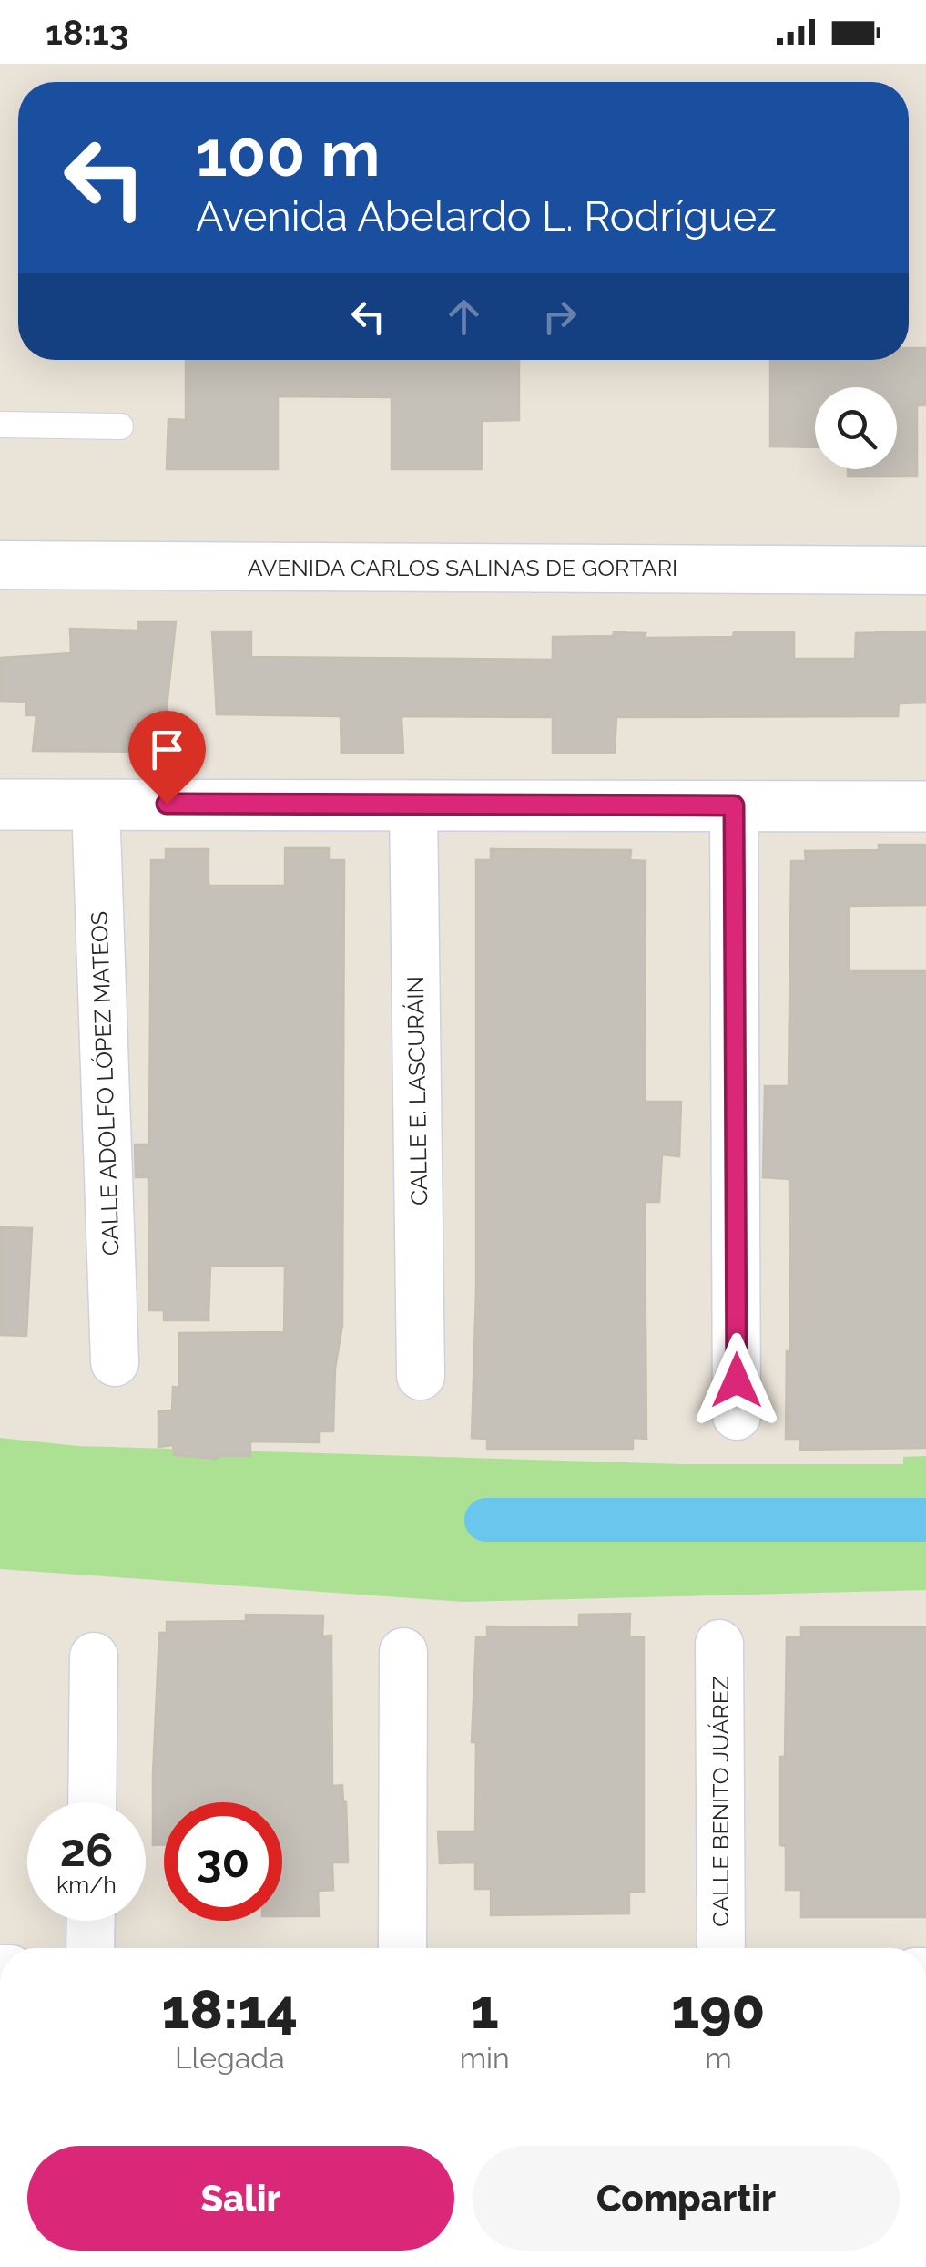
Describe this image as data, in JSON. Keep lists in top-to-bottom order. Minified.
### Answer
{"streets":{"street":["AVENIDA CARLOS SALINAS DE GORTARI","CALLE ADOLFO LÓPEZ MATEOS","CALLE E. LASCURÁIN","CALLE BENITO JUÁREZ"]},"page":{"status":"18:13","turn":["100 m","Avenida Abelardo L. Rodríguez"],"speed":"26 km/h","limit":"30","eta":["18:14","Llegada","1","min","190","m"],"buttons":["Salir","Compartir"]}}
